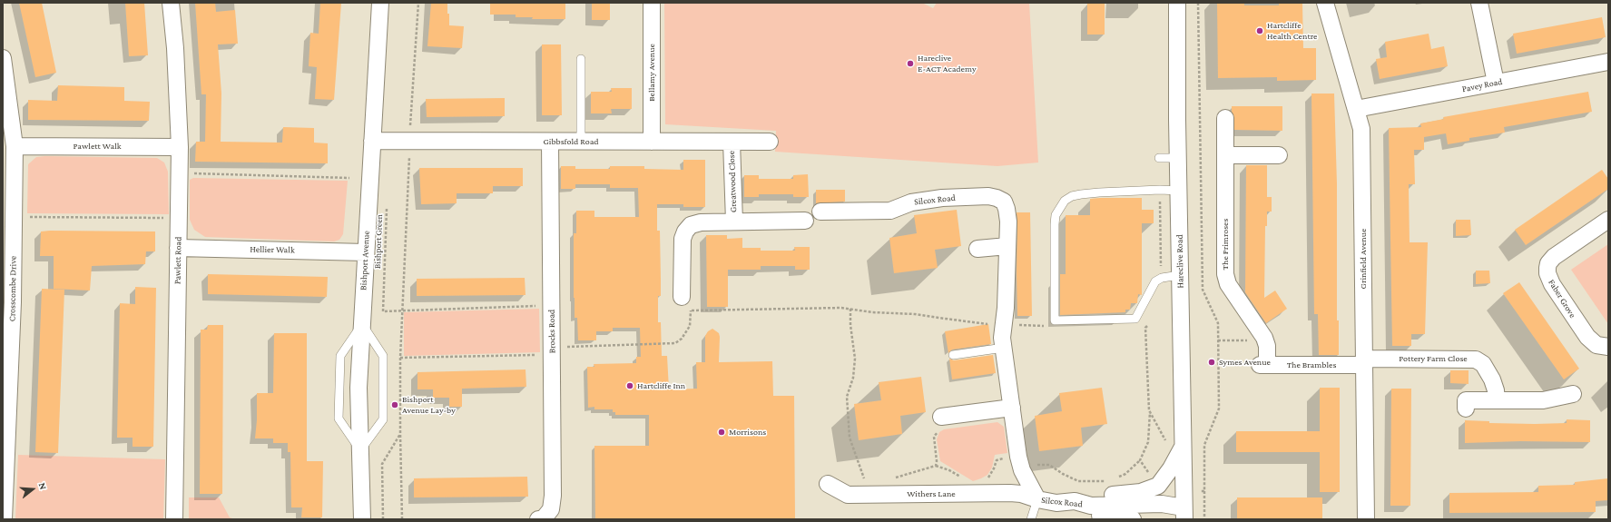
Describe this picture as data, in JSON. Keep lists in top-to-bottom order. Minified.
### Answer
{"streets":{"street":["Bellamy Avenue","Pavey Road","Gibbsfold Road","Pawlett Walk","Greatwood Close","Silcox Road","The Primroses","Hellier Walk","Grinfield Avenue","Pawlett Road","Bishport Avenue","Hareclive Road","Crosscombe Drive","Faber Grove","Brocks Road","Pottery Farm Close","The Brambles","Withers Lane"],"path":["Bishport Green"]},"crossings":[["Bellamy Avenue","Gibbsfold Road"],["Pavey Road","Grinfield Avenue"],["Gibbsfold Road","Greatwood Close"],["Gibbsfold Road","Bishport Avenue"],["Gibbsfold Road","Brocks Road"],["Pawlett Walk","Pawlett Road"],["Pawlett Walk","Crosscombe Drive"],["Silcox Road","Hareclive Road"],["Silcox Road","Withers Lane"],["Bishport Green","Brocks Road"],["The Primroses","The Brambles"],["Hellier Walk","Pawlett Road"],["Hellier Walk","Bishport Avenue"],["Grinfield Avenue","Pottery Farm Close"],["Grinfield Avenue","The Brambles"],["Pottery Farm Close","The Brambles"]],"places":["Hartcliffe Health Centre","Hareclive E-ACT Academy","Symes Avenue","Hartcliffe Inn","Bishport Avenue Lay-by","Morrisons"],"north":"right"}
